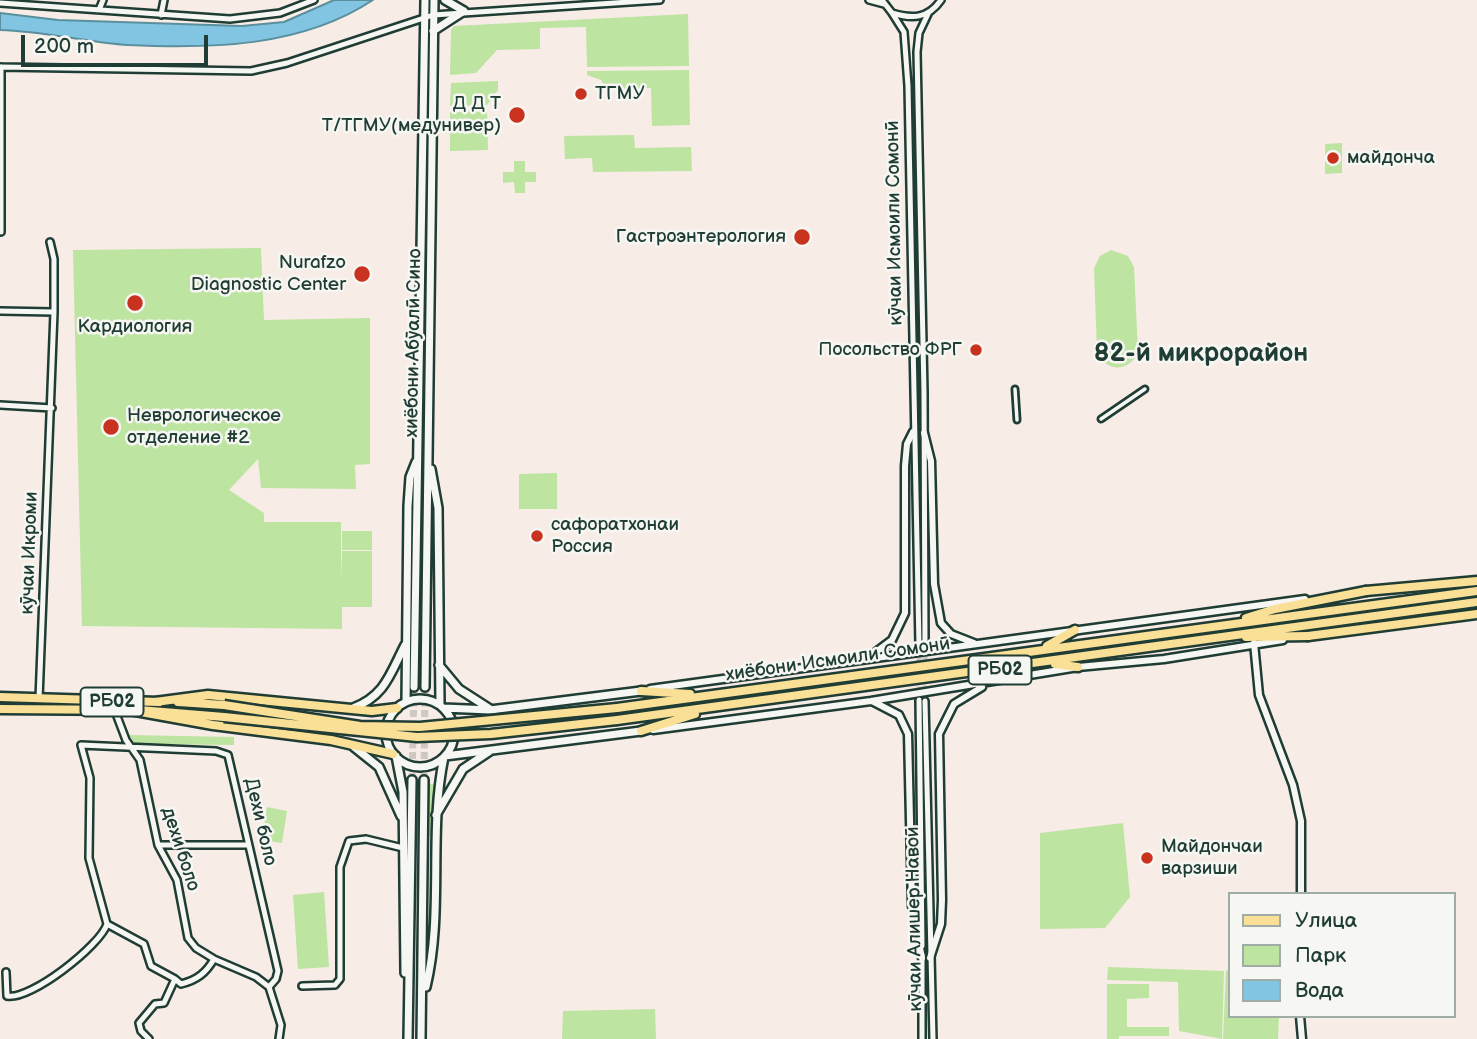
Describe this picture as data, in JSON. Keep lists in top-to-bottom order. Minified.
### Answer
{"streets":{"main road":["хиёбони Абӯалӣ Сино","хиёбони Исмоили Сомонӣ","РБ02"],"street":["кӯчаи Исмоили Сомонӣ","кӯчаи Икроми","Дехи боло","дехи боло","кӯчаи Алишер Навоӣ"]},"crossings":[["кӯчаи Икроми","хиёбони Исмоили Сомонӣ"],["хиёбони Исмоили Сомонӣ","РБ02"],["хиёбони Исмоили Сомонӣ","дехи боло"],["Дехи боло","дехи боло"]],"districts":["82-й микрорайон"],"places":["ТГМУ","Д Д Т Т/ТГМУ(медунивер)","майдонча","Гастроэнтерология","Nurafzo Diagnostic Center","Кардиология","Посольство ФРГ","Неврологическое отделение #2","сафоратхонаи Россия","Майдончаи варзиши"],"legend":["Улица","Парк","Вода"],"scale_bar":"200 m"}
